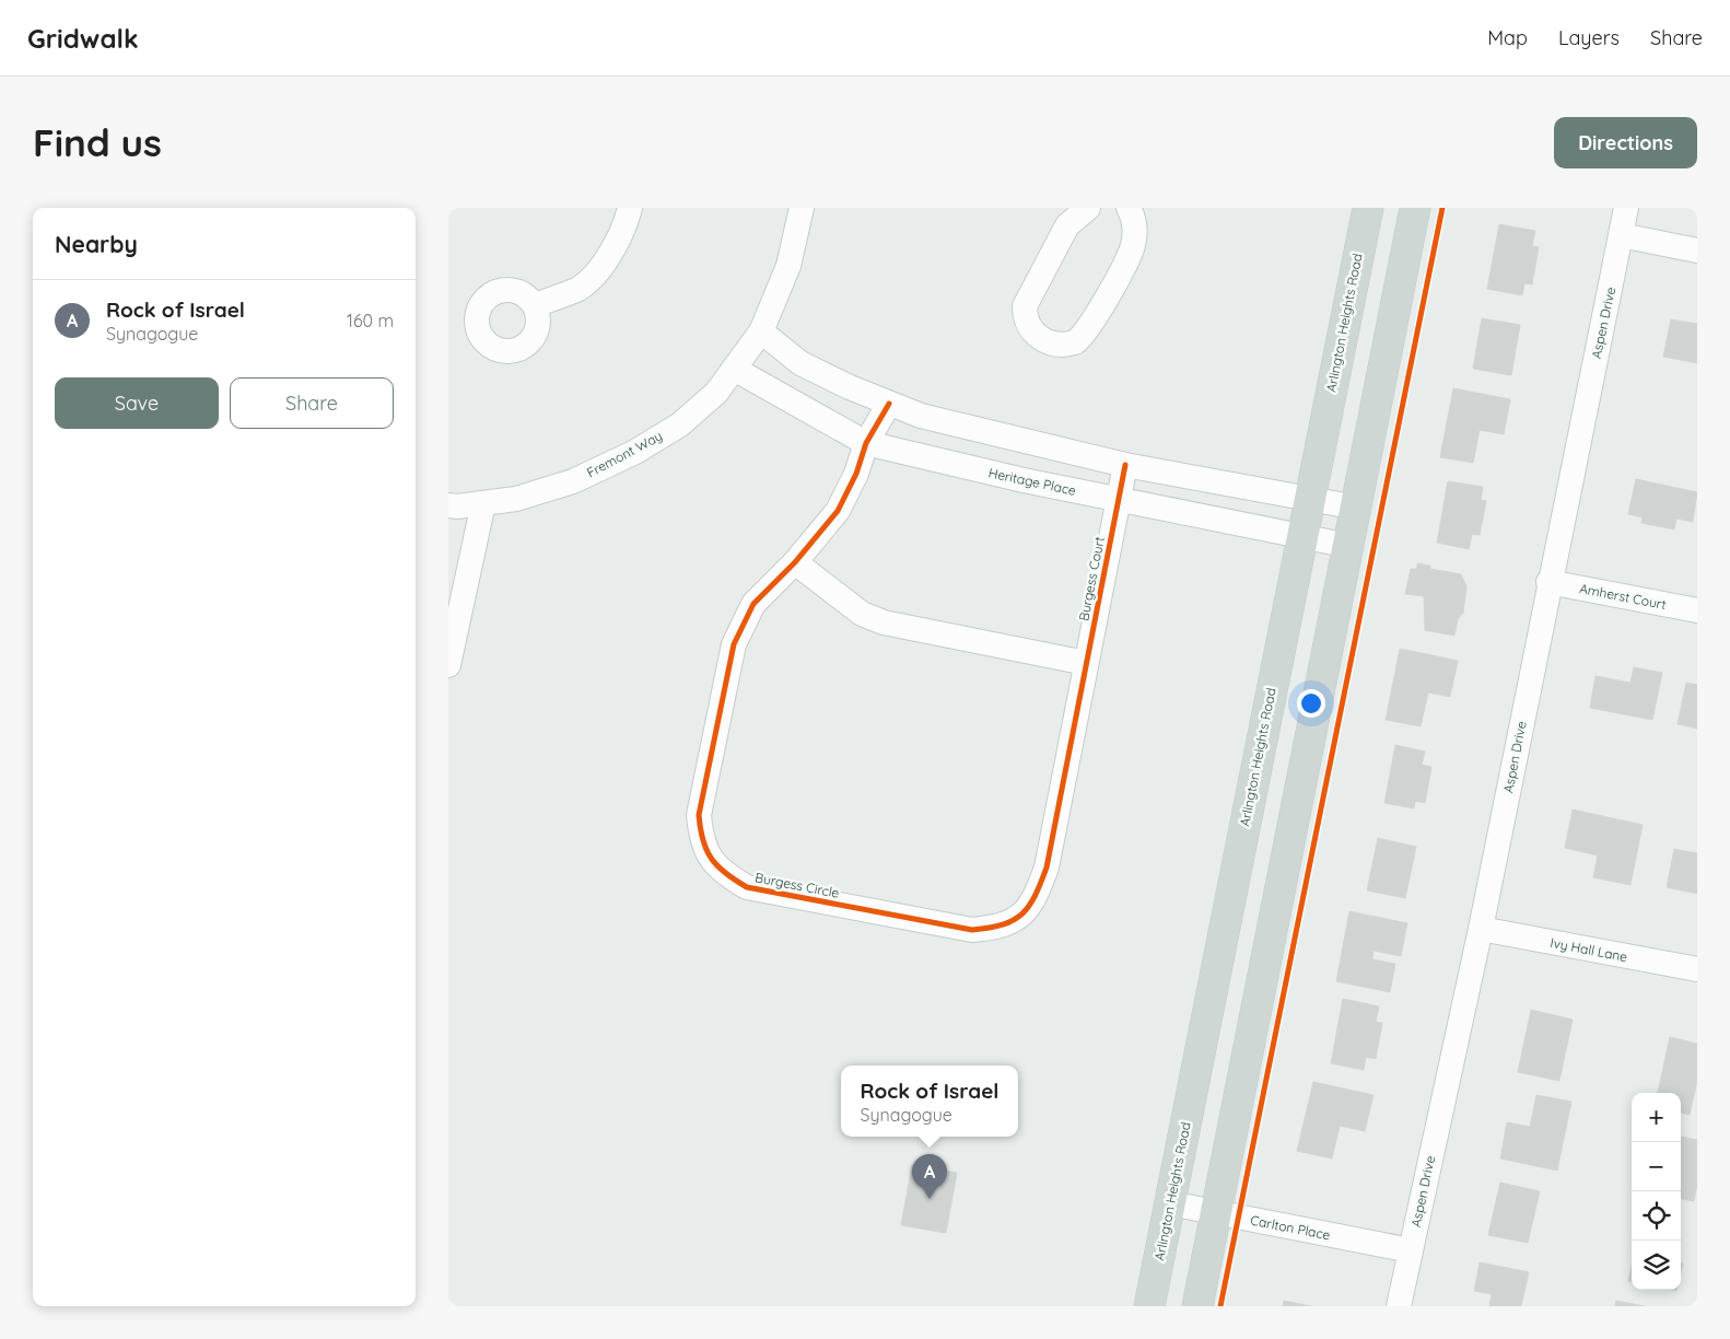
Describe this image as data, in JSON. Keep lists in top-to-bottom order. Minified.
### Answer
{"streets":{"main road":["Arlington Heights Road"],"street":["Aspen Drive","Fremont Way","Heritage Place","Burgess Court","Amherst Court","Burgess Circle","Ivy Hall Lane","Carlton Place"]},"crossings":[["Arlington Heights Road","Heritage Place"],["Arlington Heights Road","Carlton Place"],["Aspen Drive","Amherst Court"],["Aspen Drive","Ivy Hall Lane"],["Aspen Drive","Carlton Place"],["Fremont Way","Heritage Place"],["Heritage Place","Burgess Court"],["Heritage Place","Burgess Circle"],["Burgess Court","Burgess Circle"]],"page":{"header":"Gridwalk","nav":["Map","Layers","Share"],"buttons":["Directions",["Save","Share"]],"title":"Find us","heading":"Nearby","list":[{"mark":"A","name":"Rock of Israel","note":"Synagogue","value":"160 m"}],"popup":["Rock of Israel","Synagogue"],"map_buttons":["+","−"],"pins":"A"}}
